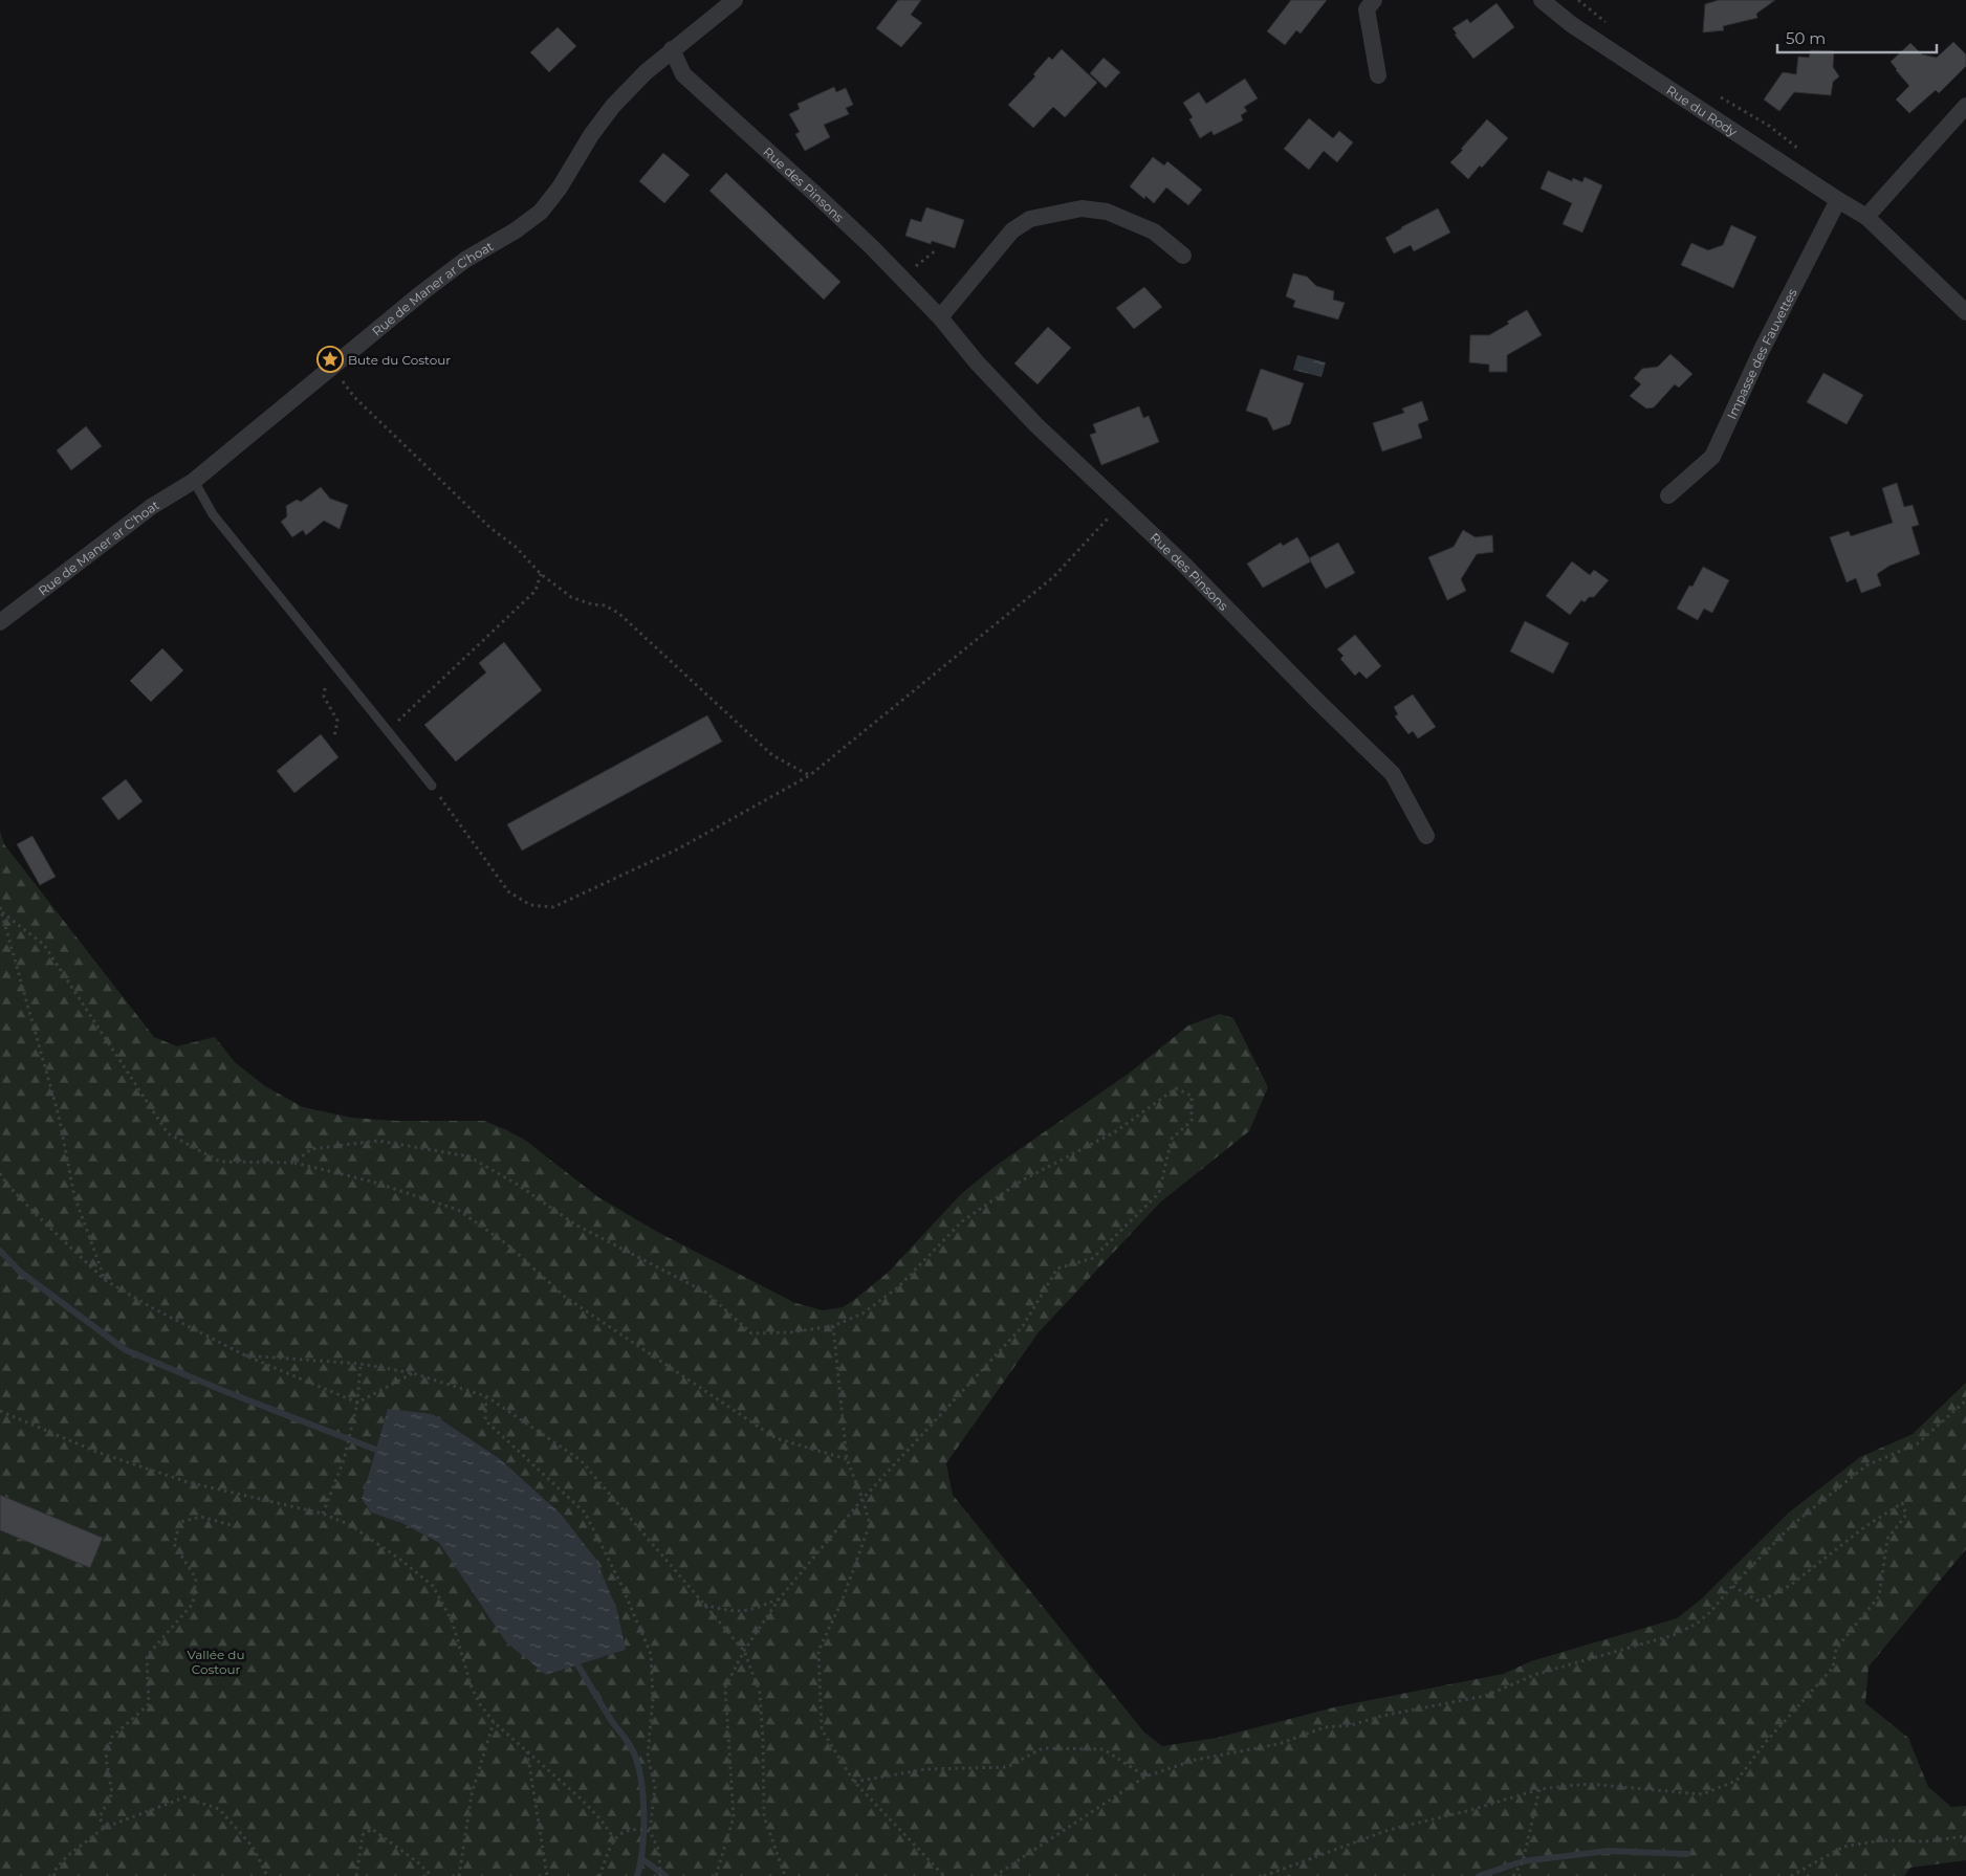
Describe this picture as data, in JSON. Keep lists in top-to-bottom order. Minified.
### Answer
{"streets":{"street":["Rue du Rody","Rue des Pinsons","Rue de Maner ar C'hoat","Impasse des Fauvettes"]},"crossings":[["Rue du Rody","Impasse des Fauvettes"],["Rue des Pinsons","Rue de Maner ar C'hoat"]],"parks":["Vallée du Costour"],"places":{"place":["Bute du Costour"]},"scale_bar":"50 m"}
